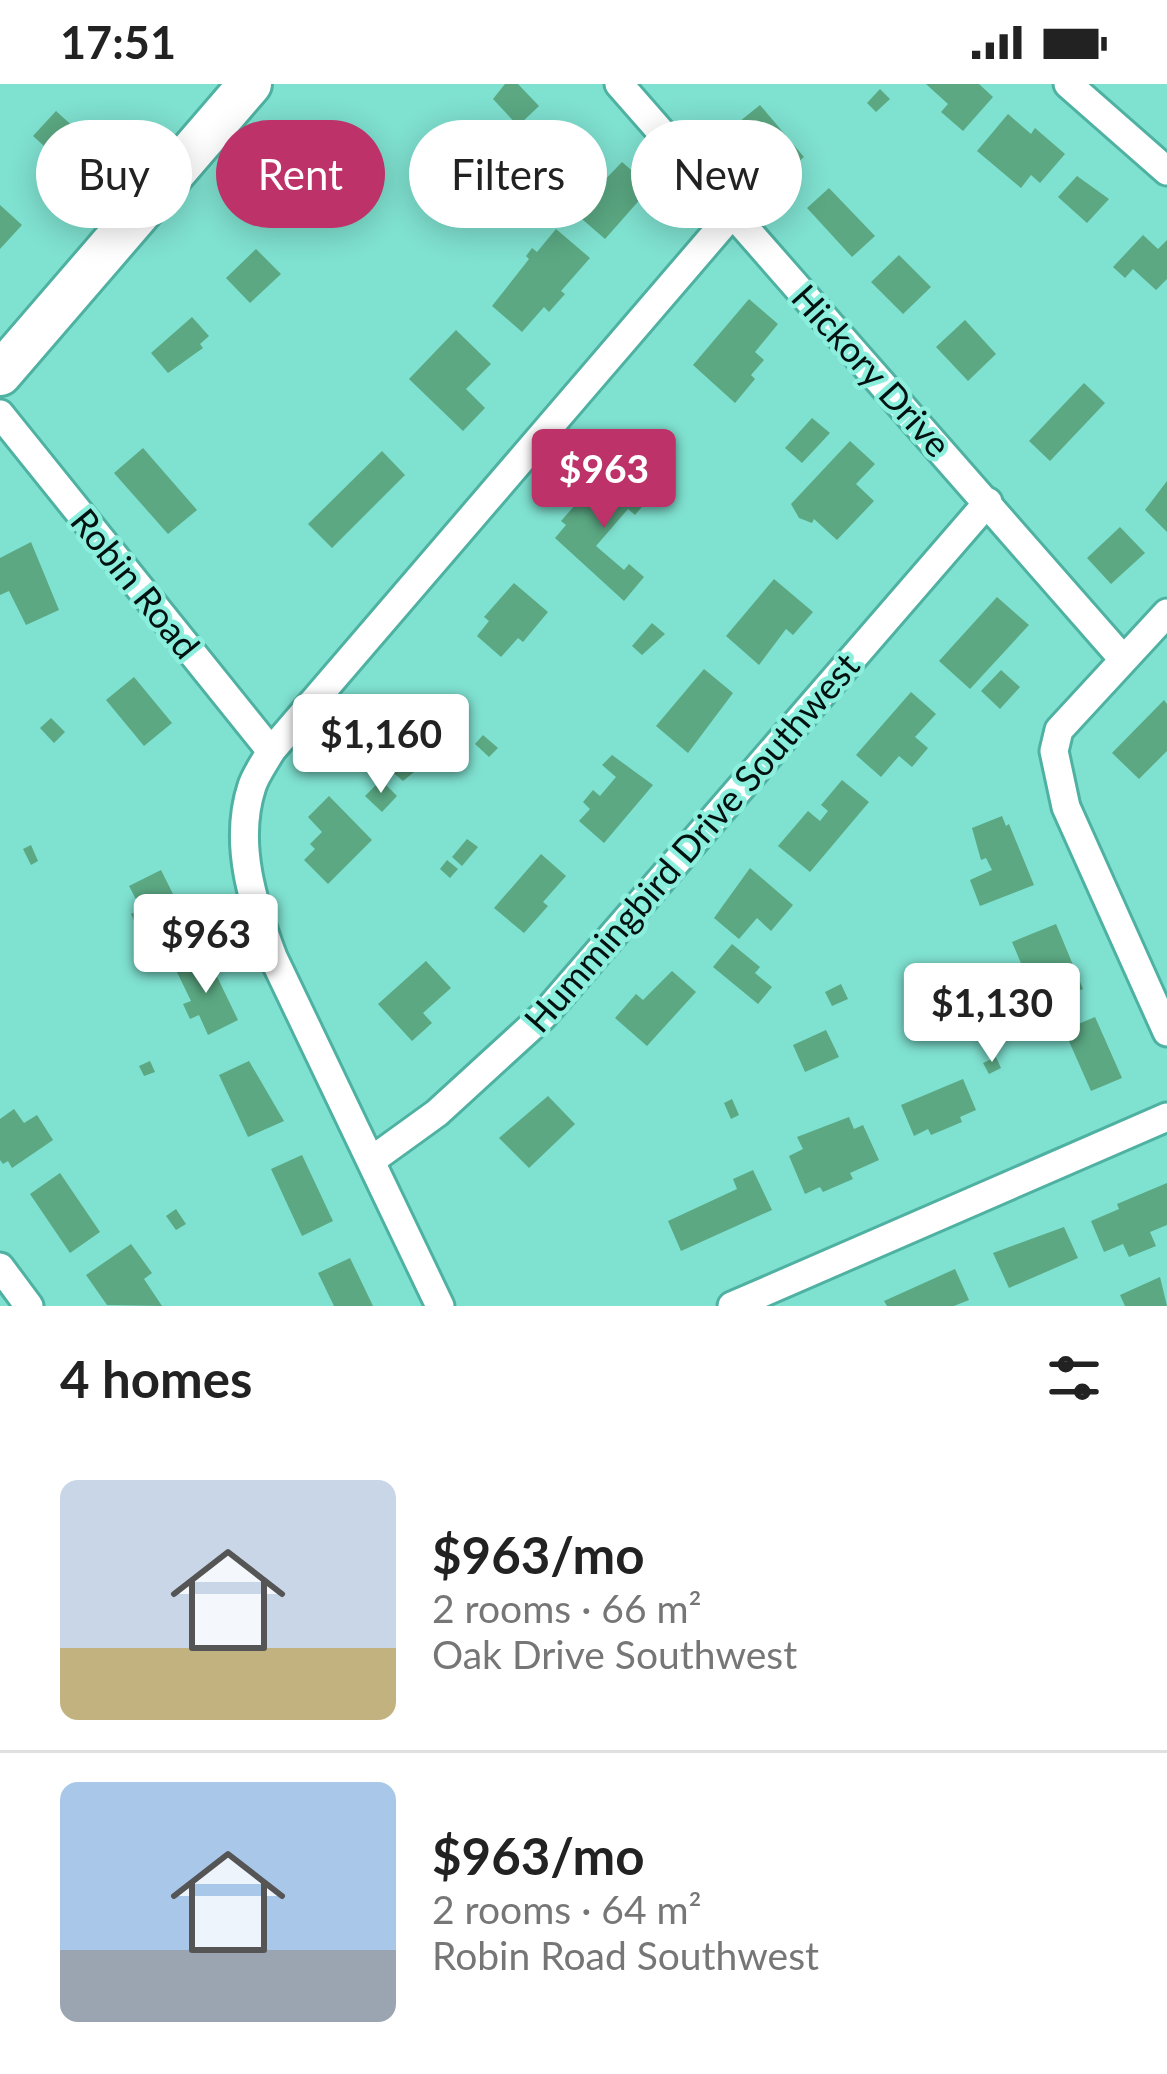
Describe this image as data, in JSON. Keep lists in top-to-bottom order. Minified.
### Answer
{"streets":{"street":["Hickory Drive","Robin Road","Hummingbird Drive Southwest"]},"crossings":[["Hickory Drive","Hummingbird Drive Southwest"]],"page":{"status":"17:51","chip":["Buy","Rent","Filters","New"],"price":["$963","$1,160","$963","$1,130"],"heading":"4 homes","list":[{"name":"$963/mo","note":"2 rooms · 66 m² · Oak Drive Southwest"},{"name":"$963/mo","note":"2 rooms · 64 m² · Robin Road Southwest"}]}}
